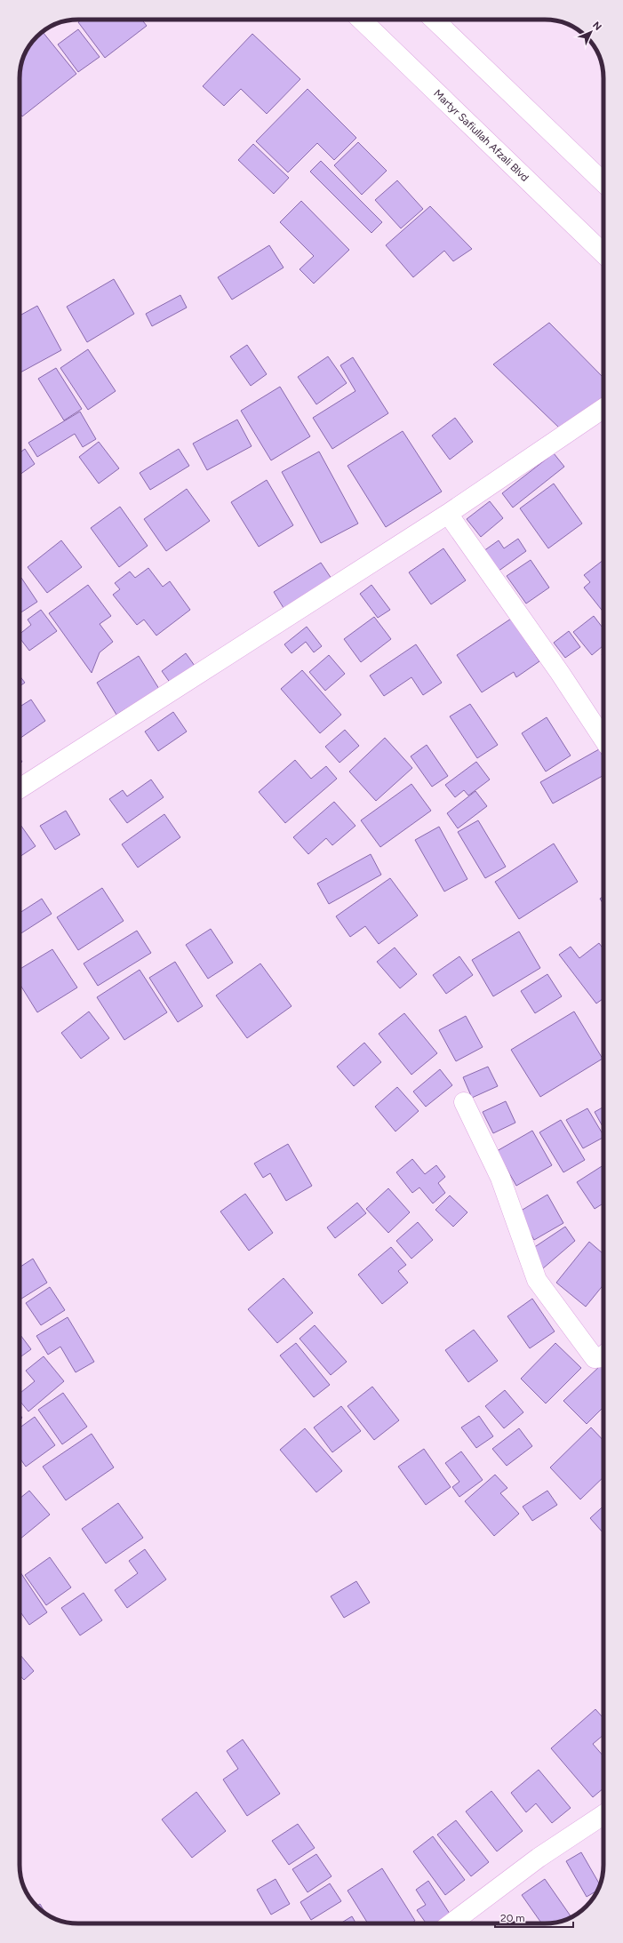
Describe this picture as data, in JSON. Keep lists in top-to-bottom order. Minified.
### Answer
{"streets":{"street":["Martyr Safiullah Afzali Blvd"]},"scale_bar":"20 m","north":"top right"}
